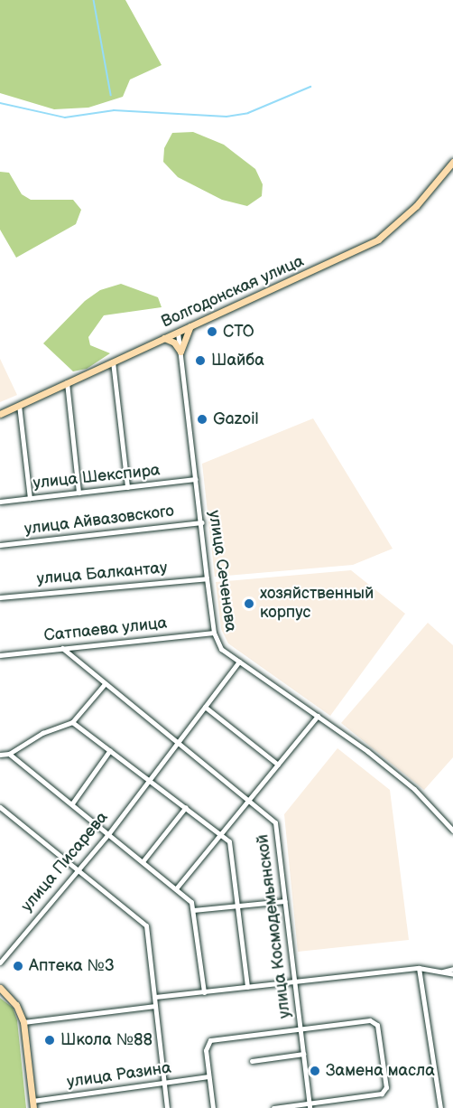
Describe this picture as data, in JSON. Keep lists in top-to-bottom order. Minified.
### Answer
{"streets":{"main road":["Волгодонская улица"],"street":["улица Шекспира","улица Айвазовского","улица Сеченова","улица Балкантау","Сатпаева улица","улица Писарева","улица Космодемьянской","улица Разина"]},"crossings":[["Волгодонская улица","улица Сеченова"],["улица Шекспира","улица Сеченова"],["улица Айвазовского","улица Сеченова"],["улица Сеченова","улица Балкантау"],["улица Сеченова","Сатпаева улица"],["улица Сеченова","улица Писарева"],["Сатпаева улица","улица Космодемьянской"],["улица Писарева","улица Космодемьянской"]],"places":["СТО","Шайба","Gazoil","хозяйственный корпус","Аптека №3","Школа №88","Замена масла"]}
